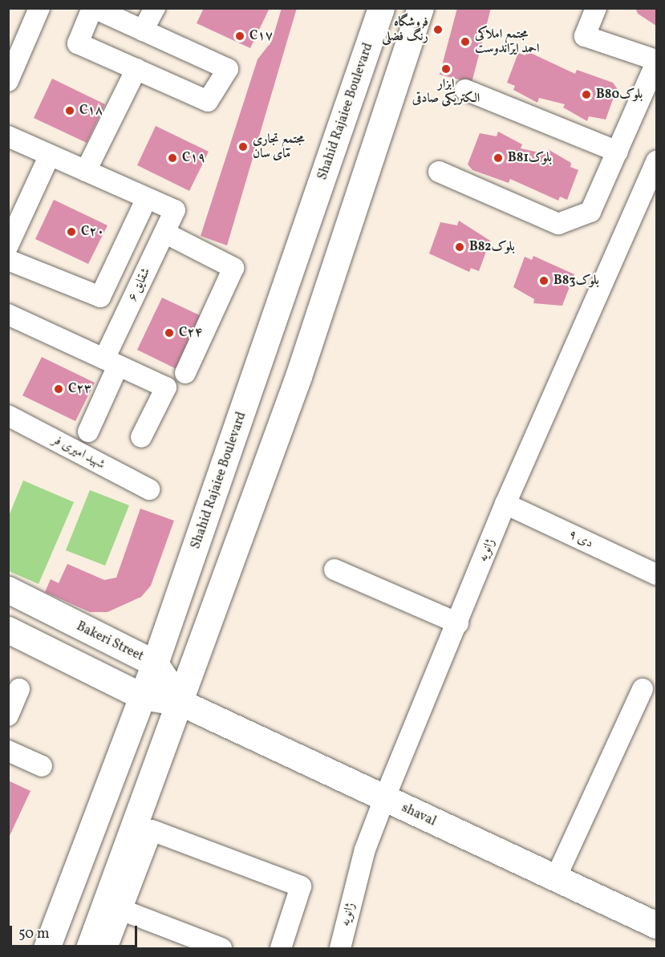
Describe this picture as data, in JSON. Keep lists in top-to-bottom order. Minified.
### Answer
{"streets":{"main road":["Shahid Rajaiee Boulevard","Bakeri Street","shaval"],"street":["شقایق ۶","شهید امیری فر","۹ دی","ژانویه"]},"crossings":[["Shahid Rajaiee Boulevard","Bakeri Street"],["۹ دی","ژانویه"],["ژانویه","shaval"],["Bakeri Street","shaval"]],"places":["فروشگاه رنگ فضلی","C۱۷","مجتمع املاکی احمد ایراندوست","ابزار الکتریکی صادقی","B80بلوک","C۱۸","مجتمع تجاری مای سان","C۱۹","B81بلوک","C۲۰","B82بلوک","B83بلوک","C۲۴","C۲۳"],"scale_bar":"50 m"}
